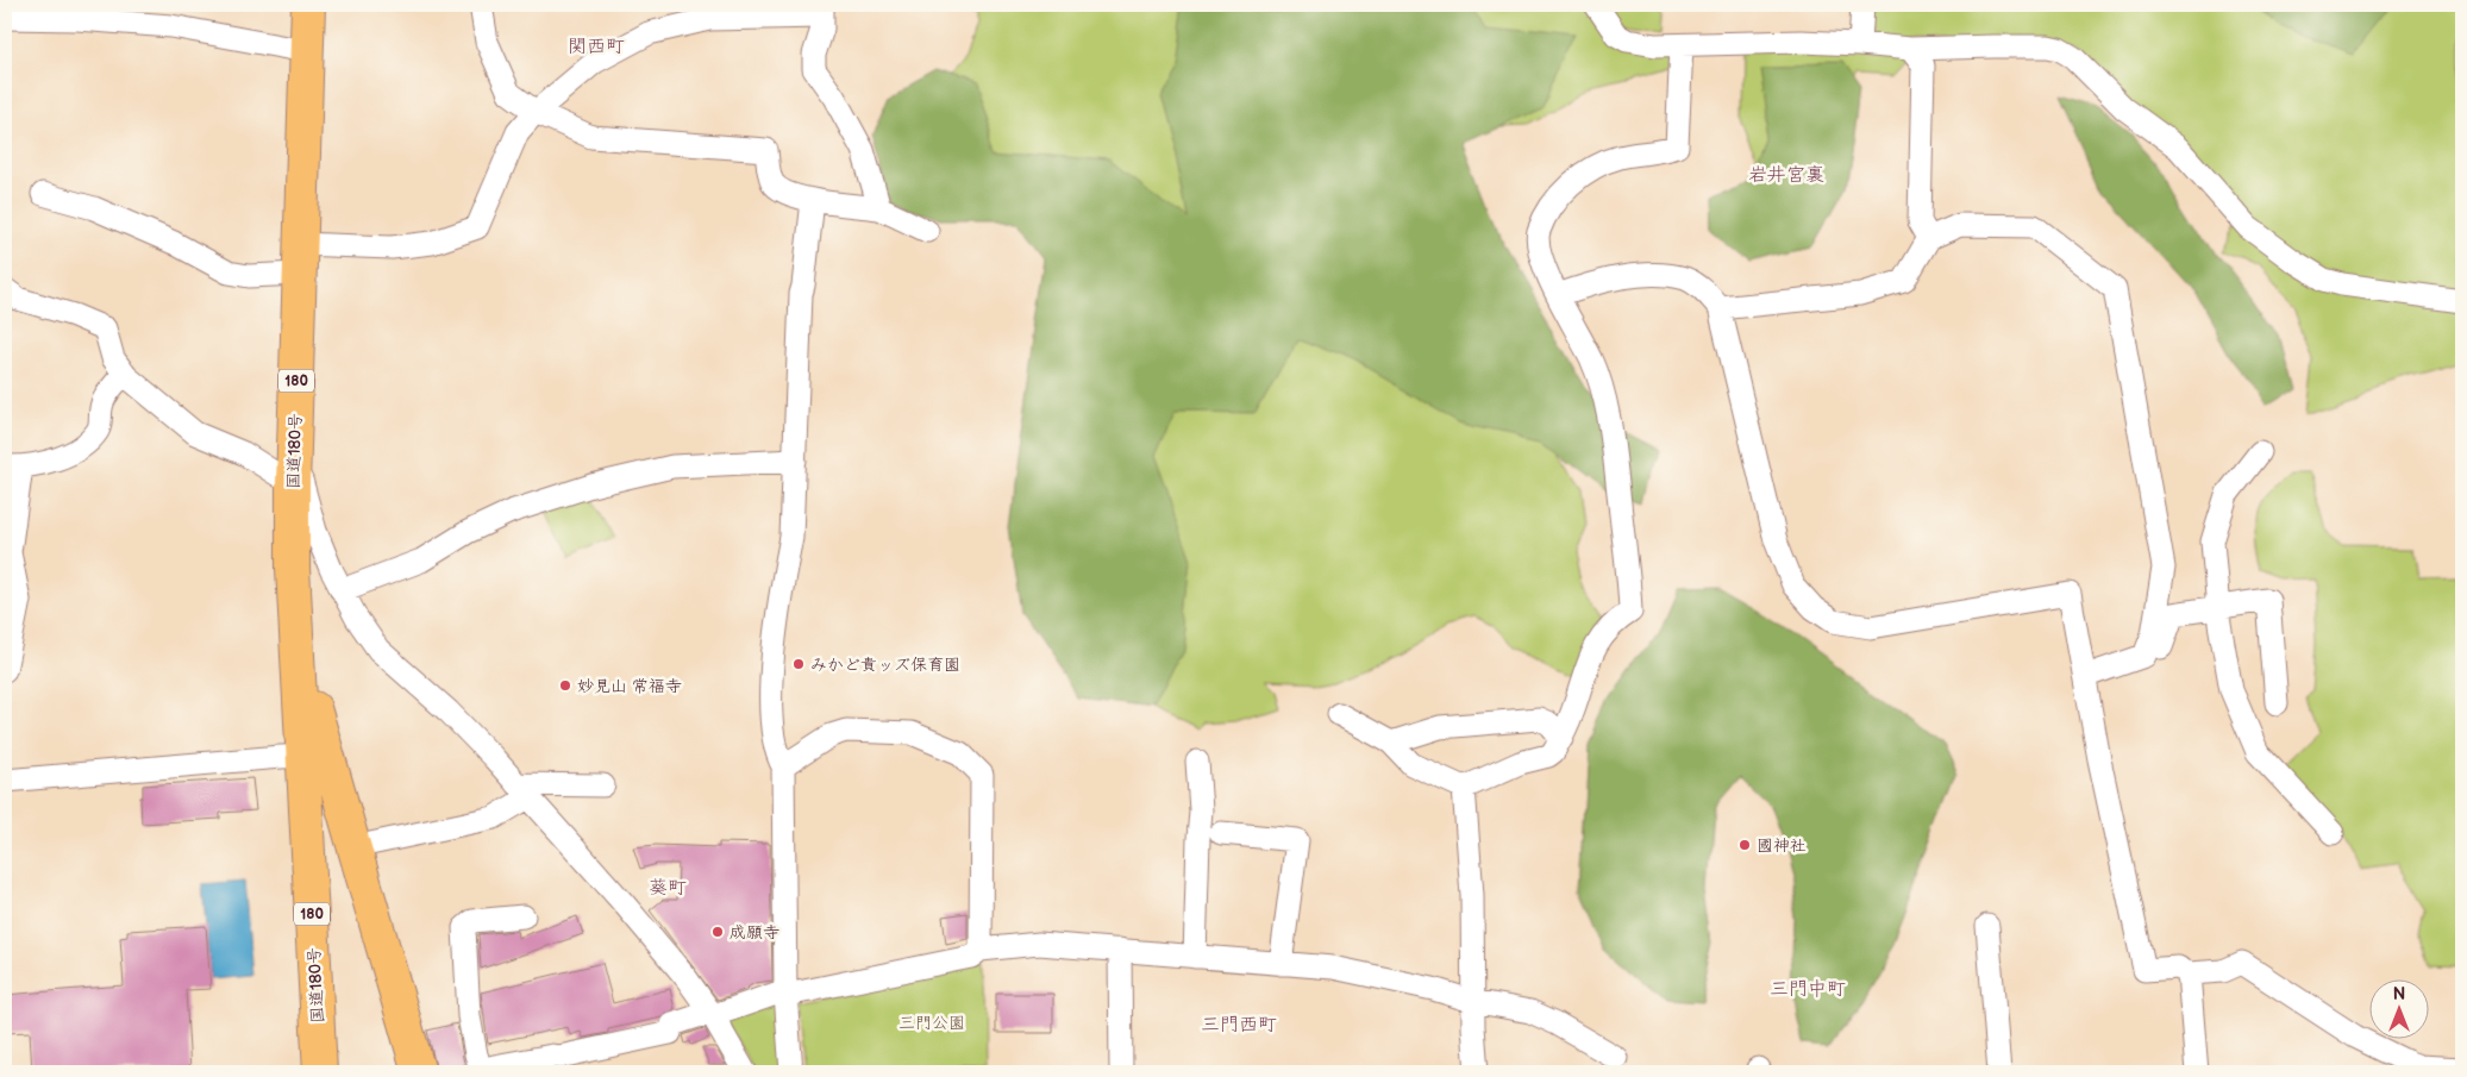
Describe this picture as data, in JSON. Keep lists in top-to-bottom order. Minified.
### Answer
{"streets":{"highway":["180","国道180号"]},"districts":["関西町","岩井宮裏","葵町","三門中町","三門西町"],"parks":["三門公園"],"places":["みかど貴ッズ保育園","妙見山 常福寺","國神社","成願寺"],"north":"top"}
